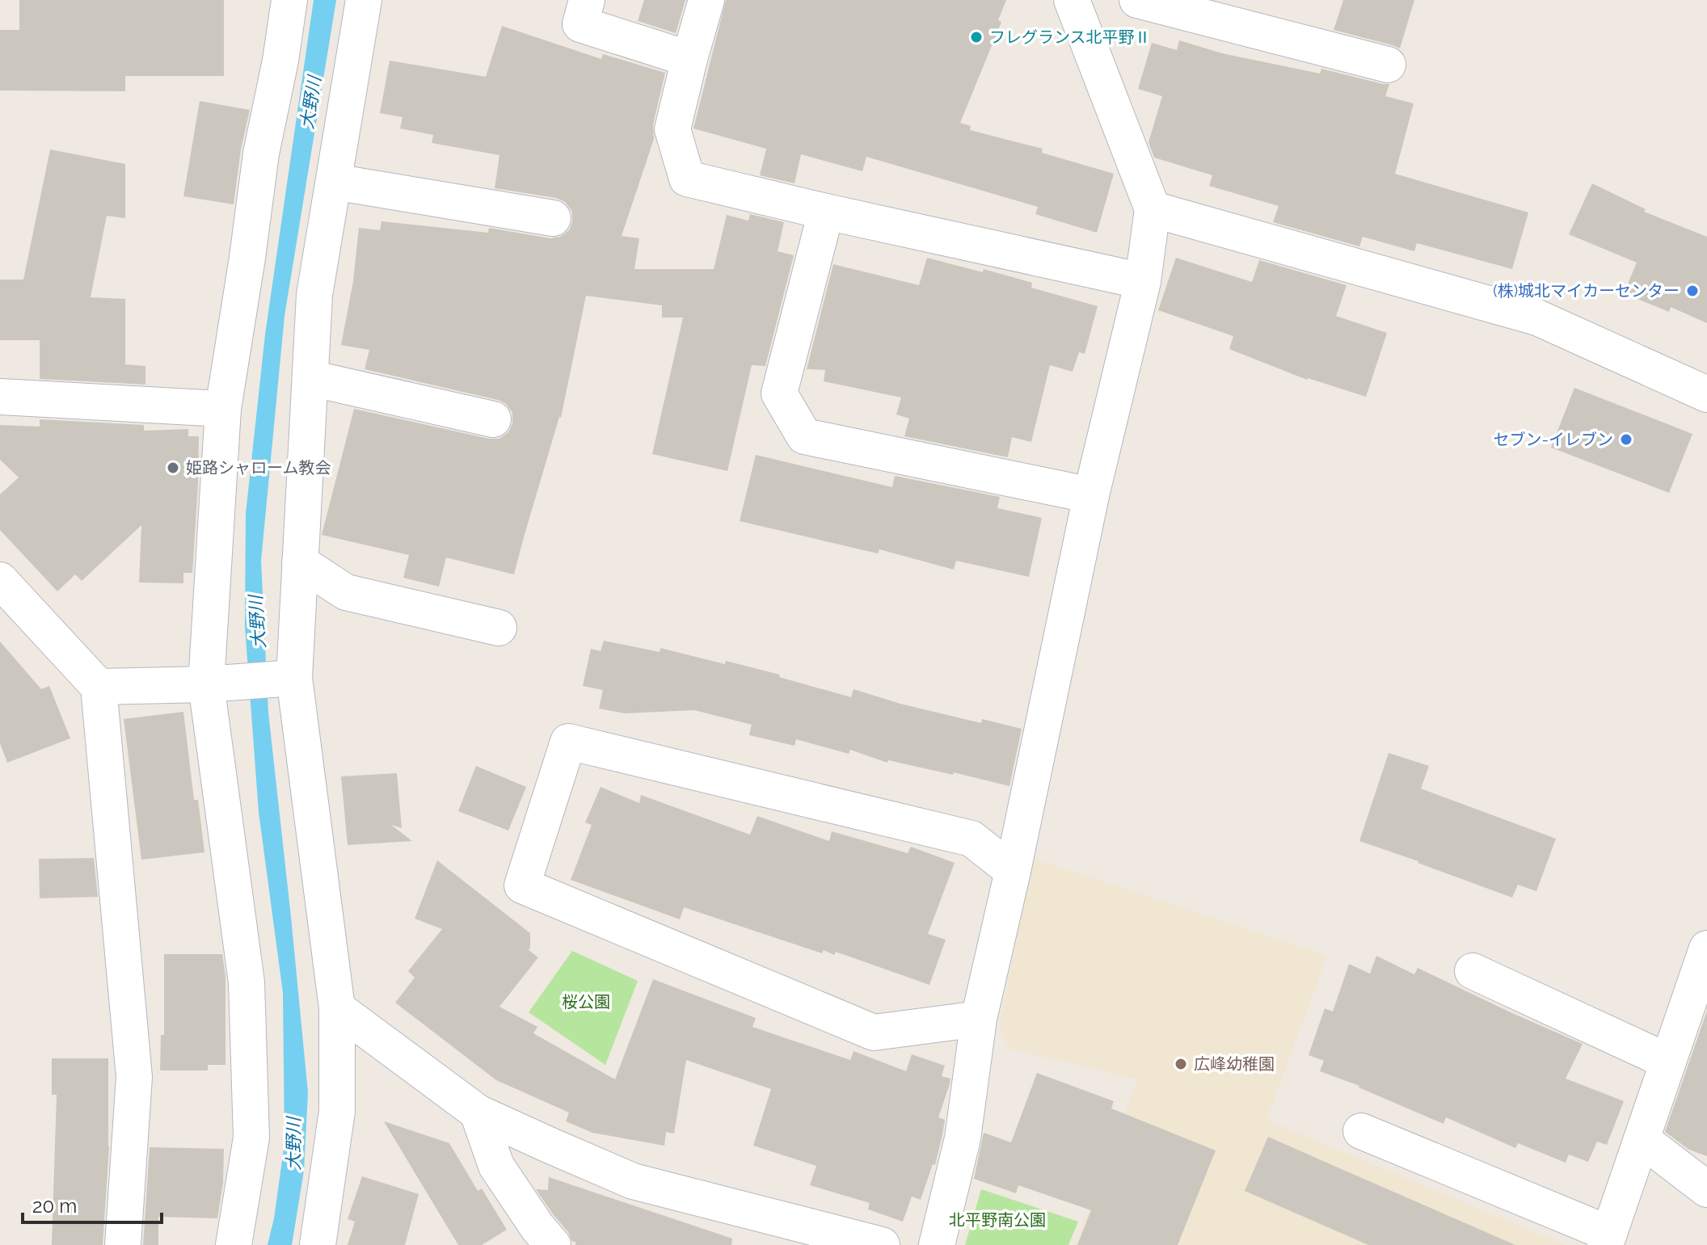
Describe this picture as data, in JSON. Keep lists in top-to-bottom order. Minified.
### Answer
{"water":["大野川"],"parks":["桜公園","北平野南公園"],"places":["フレグランス北平野Ⅱ","(株)城北マイカーセンター","セブン-イレブン","姫路シャローム教会","広峰幼稚園"],"scale_bar":"20 m"}
